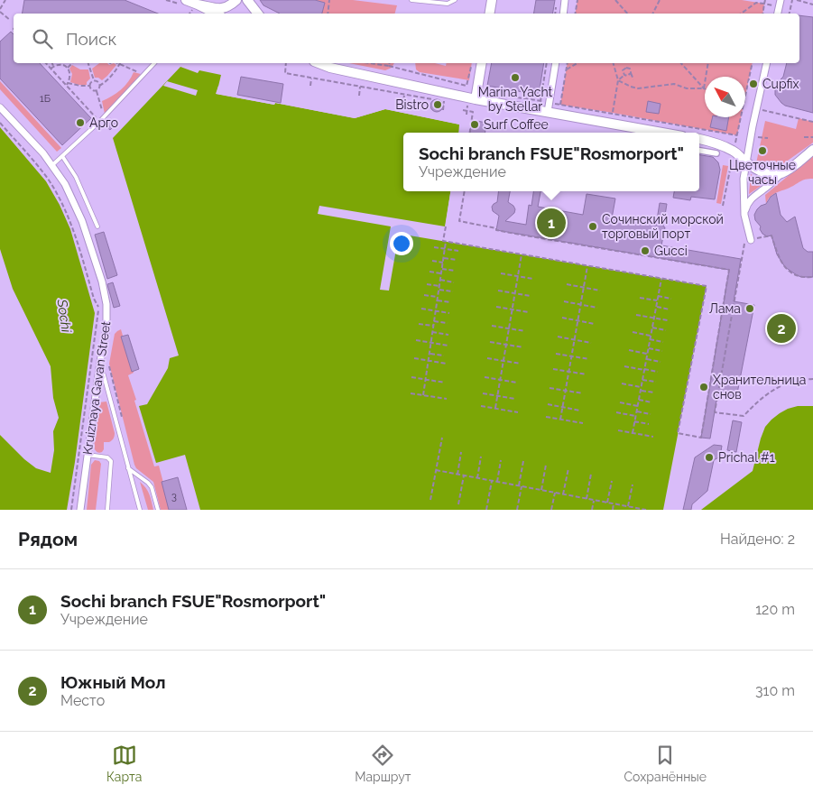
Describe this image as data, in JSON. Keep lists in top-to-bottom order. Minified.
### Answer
{"streets":{"street":["Kruiznaya Gavan Street"]},"water":["Sochi"],"places":["Marina Yacht by Stellar","Cupfix","Bistro","Арго","Surf Coffee","Цветочные часы","Сочинский морской торговый порт","Gucci","Лама","Хранительница снов","Prichal #1"],"house_numbers":["1Б","3"],"north":"top left","page":{"search":"Поиск","popup":["Sochi branch FSUE\"Rosmorport\"","Учреждение"],"pins":["1","2"],"heading":["Рядом","Найдено: 2"],"list":[{"mark":"1","name":"Sochi branch FSUE\"Rosmorport\"","note":"Учреждение","value":"120 m"},{"mark":"2","name":"Южный Мол","note":"Место","value":"310 m"}],"nav":["Карта","Маршрут","Сохранённые"]}}
